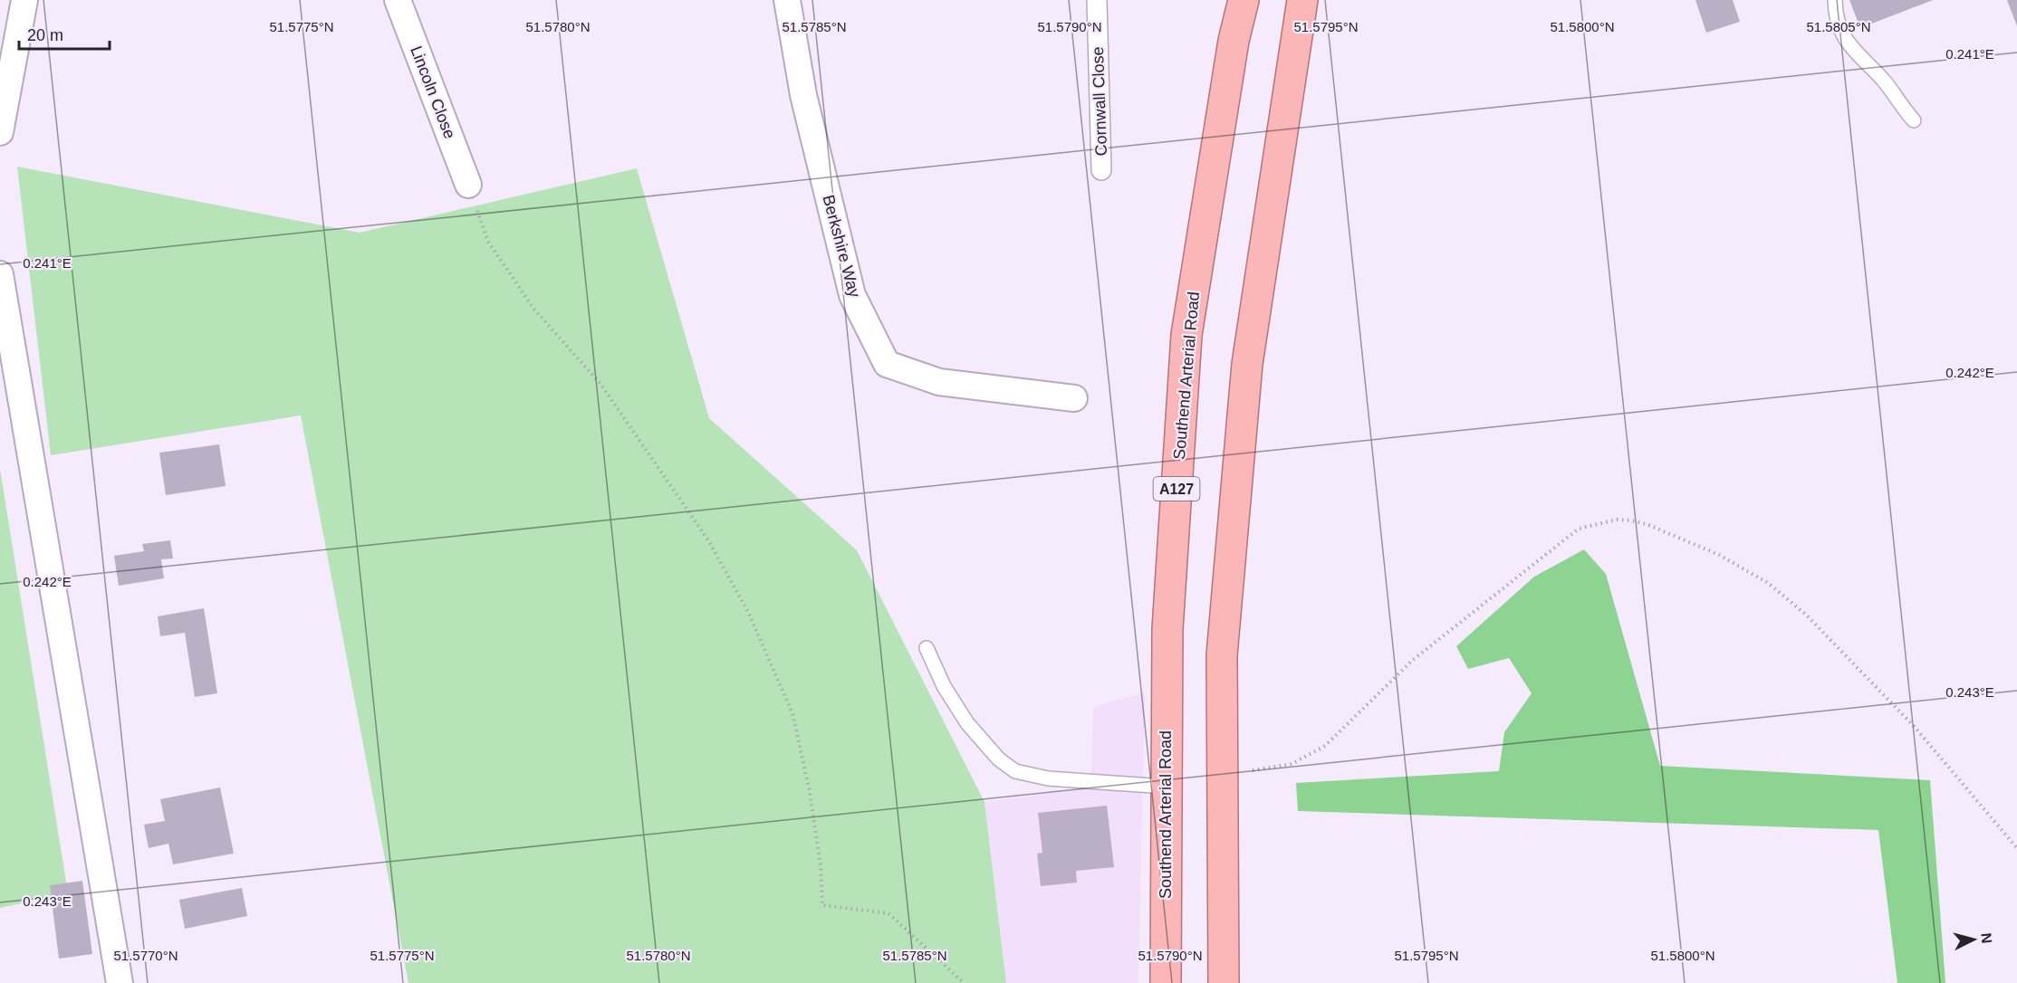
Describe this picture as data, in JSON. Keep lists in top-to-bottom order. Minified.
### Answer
{"streets":{"highway":["Southend Arterial Road","A127"],"street":["Lincoln Close","Cornwall Close","Berkshire Way"]},"scale_bar":"20 m","north":"right","coordinates":["51.5775°N","51.5780°N","51.5785°N","51.5790°N","51.5795°N","51.5800°N","51.5805°N","0.241°E","0.242°E","0.243°E","51.5770°N"]}
